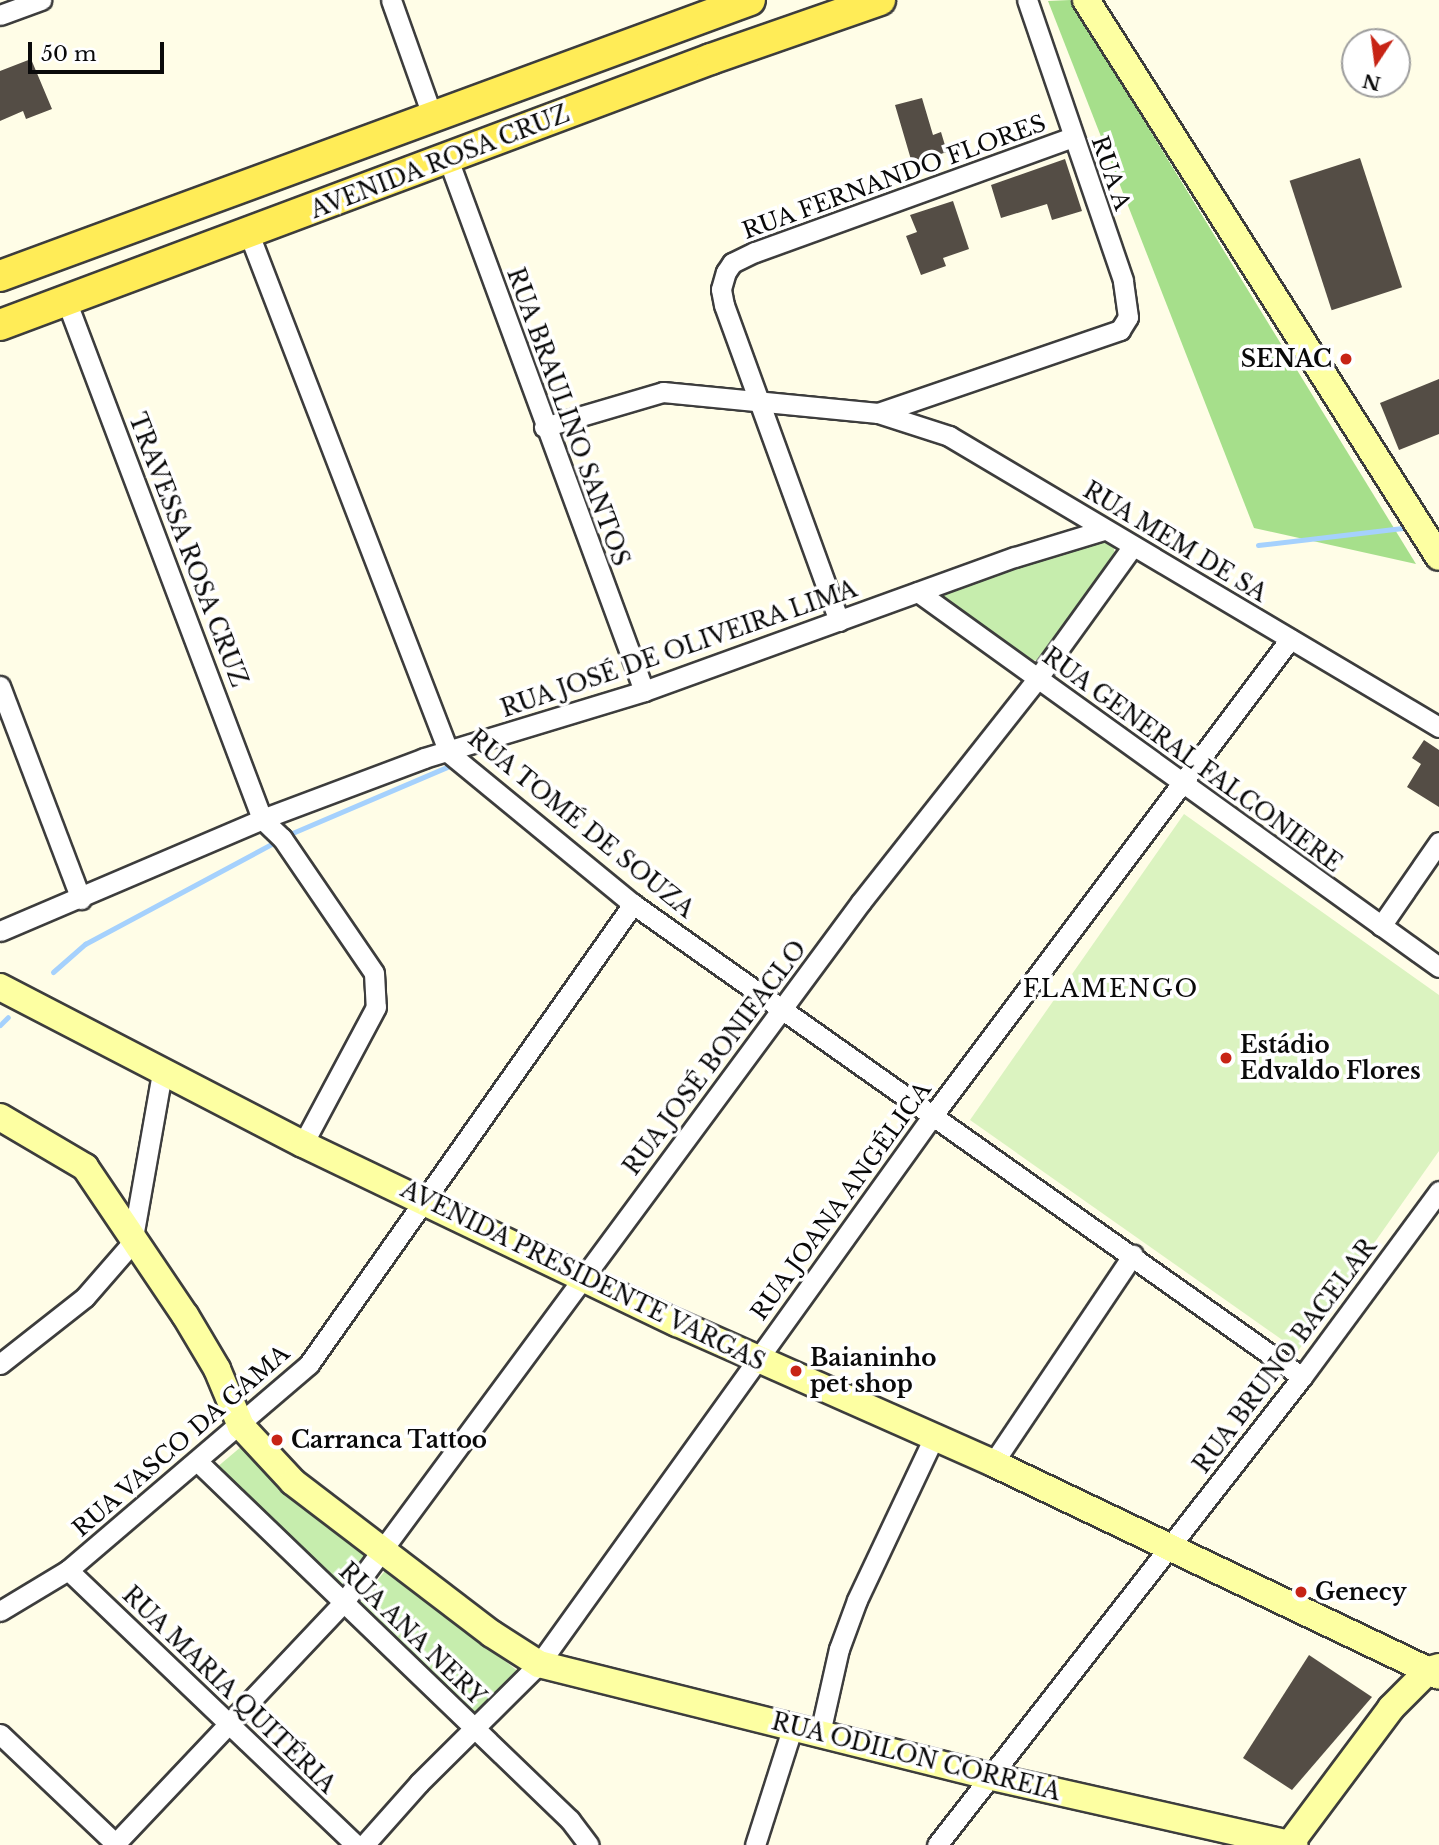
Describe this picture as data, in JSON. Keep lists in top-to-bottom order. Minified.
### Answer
{"streets":{"main road":["AVENIDA ROSA CRUZ","AVENIDA PRESIDENTE VARGAS","RUA ODILON CORREIA"],"street":["RUA A","RUA FERNANDO FLORES","RUA BRAULINO SANTOS","RUA MEM DE SA","TRAVESSA ROSA CRUZ","RUA JOSÉ DE OLIVEIRA LIMA","RUA GENERAL FALCONIERE","RUA TOMÉ DE SOUZA","RUA JOSÉ BONIFACLO","RUA JOANA ANGÉLICA","RUA BRUNO BACELAR","RUA VASCO DA GAMA","RUA ANA NERY","RUA MARIA QUITÉRIA"]},"crossings":[["AVENIDA ROSA CRUZ","RUA BRAULINO SANTOS"],["AVENIDA ROSA CRUZ","TRAVESSA ROSA CRUZ"],["AVENIDA ROSA CRUZ","RUA TOMÉ DE SOUZA"],["RUA A","RUA FERNANDO FLORES"],["RUA A","RUA MEM DE SA"],["RUA BRAULINO SANTOS","RUA JOSÉ DE OLIVEIRA LIMA"],["RUA MEM DE SA","RUA JOSÉ DE OLIVEIRA LIMA"],["RUA MEM DE SA","RUA JOSÉ BONIFACLO"],["RUA MEM DE SA","RUA JOANA ANGÉLICA"],["TRAVESSA ROSA CRUZ","RUA JOSÉ DE OLIVEIRA LIMA"],["RUA JOSÉ DE OLIVEIRA LIMA","RUA GENERAL FALCONIERE"],["RUA JOSÉ DE OLIVEIRA LIMA","RUA TOMÉ DE SOUZA"],["RUA GENERAL FALCONIERE","RUA JOSÉ BONIFACLO"],["RUA GENERAL FALCONIERE","RUA JOANA ANGÉLICA"],["RUA TOMÉ DE SOUZA","RUA JOSÉ BONIFACLO"],["RUA TOMÉ DE SOUZA","RUA JOANA ANGÉLICA"],["RUA TOMÉ DE SOUZA","RUA BRUNO BACELAR"],["RUA TOMÉ DE SOUZA","RUA VASCO DA GAMA"],["RUA JOSÉ BONIFACLO","AVENIDA PRESIDENTE VARGAS"],["RUA JOSÉ BONIFACLO","RUA ANA NERY"],["RUA JOSÉ BONIFACLO","RUA MARIA QUITÉRIA"],["RUA JOANA ANGÉLICA","AVENIDA PRESIDENTE VARGAS"],["RUA JOANA ANGÉLICA","RUA ANA NERY"],["RUA JOANA ANGÉLICA","RUA ODILON CORREIA"],["AVENIDA PRESIDENTE VARGAS","RUA BRUNO BACELAR"],["AVENIDA PRESIDENTE VARGAS","RUA VASCO DA GAMA"],["RUA BRUNO BACELAR","RUA ODILON CORREIA"],["RUA VASCO DA GAMA","RUA ANA NERY"],["RUA VASCO DA GAMA","RUA MARIA QUITÉRIA"]],"districts":["FLAMENGO"],"places":["SENAC","Estádio Edvaldo Flores","Baianinho pet shop","Carranca Tattoo","Genecy"],"scale_bar":"50 m","north":"bottom"}
